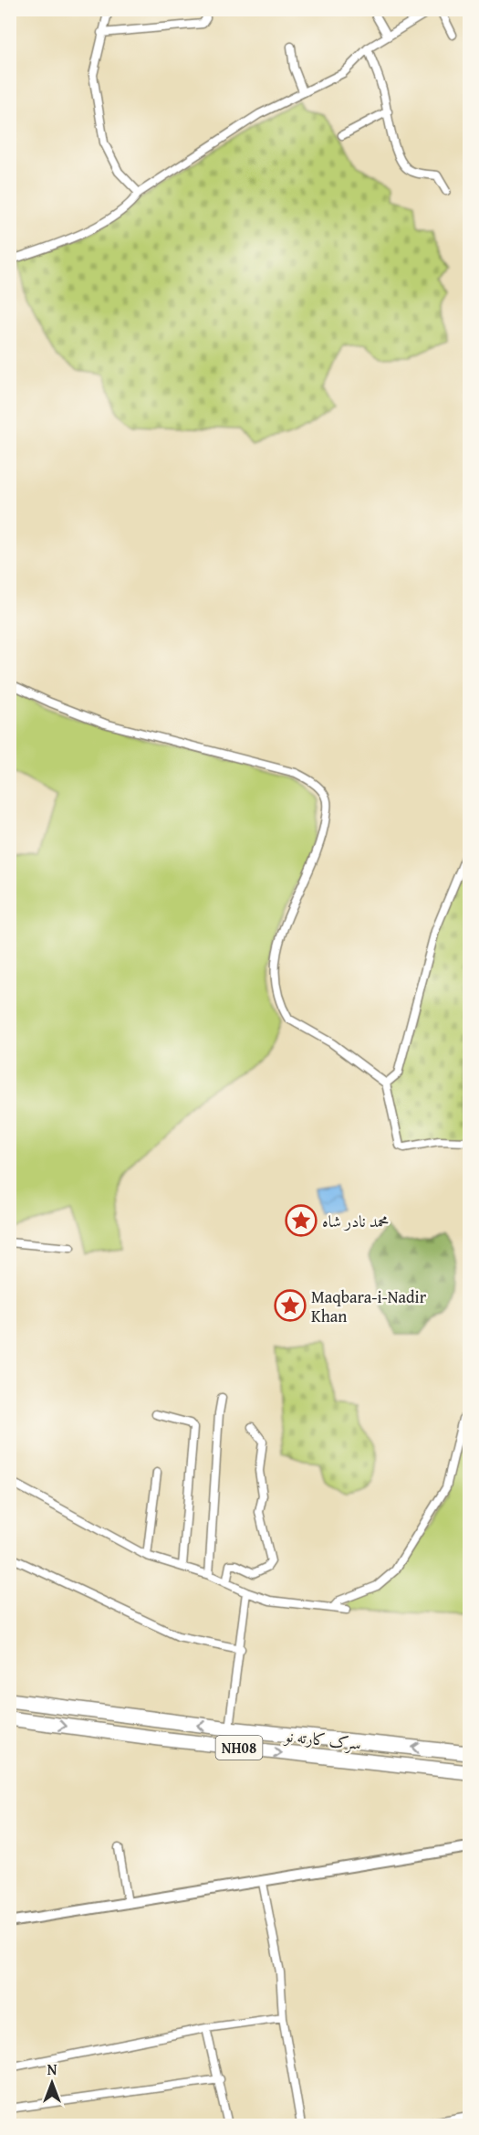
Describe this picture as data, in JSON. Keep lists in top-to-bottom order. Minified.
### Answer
{"streets":{"highway":["سرک کارته نو","NH08"]},"places":{"place":["محمد نادر شاه","Maqbara-i-Nadir Khan"]},"north":"top"}
